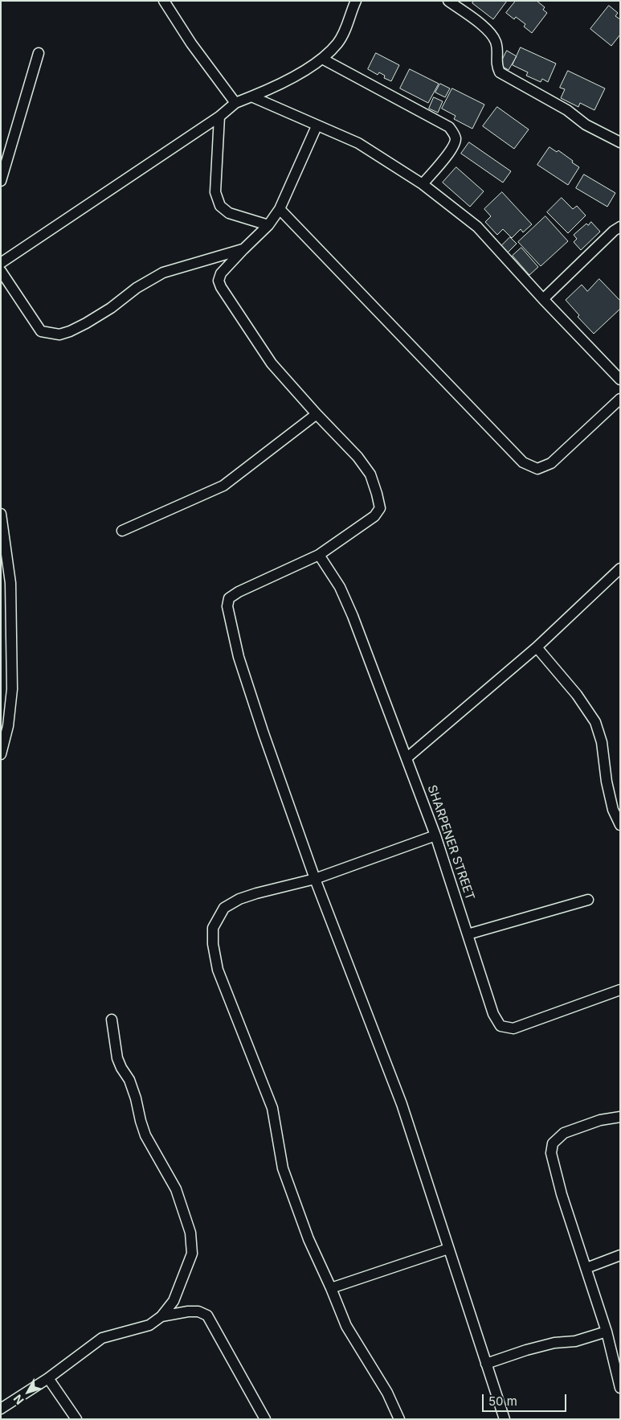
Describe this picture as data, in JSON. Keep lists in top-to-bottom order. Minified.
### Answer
{"streets":{"street":["SHARPENER STREET"]},"scale_bar":"50 m","north":"bottom left"}
